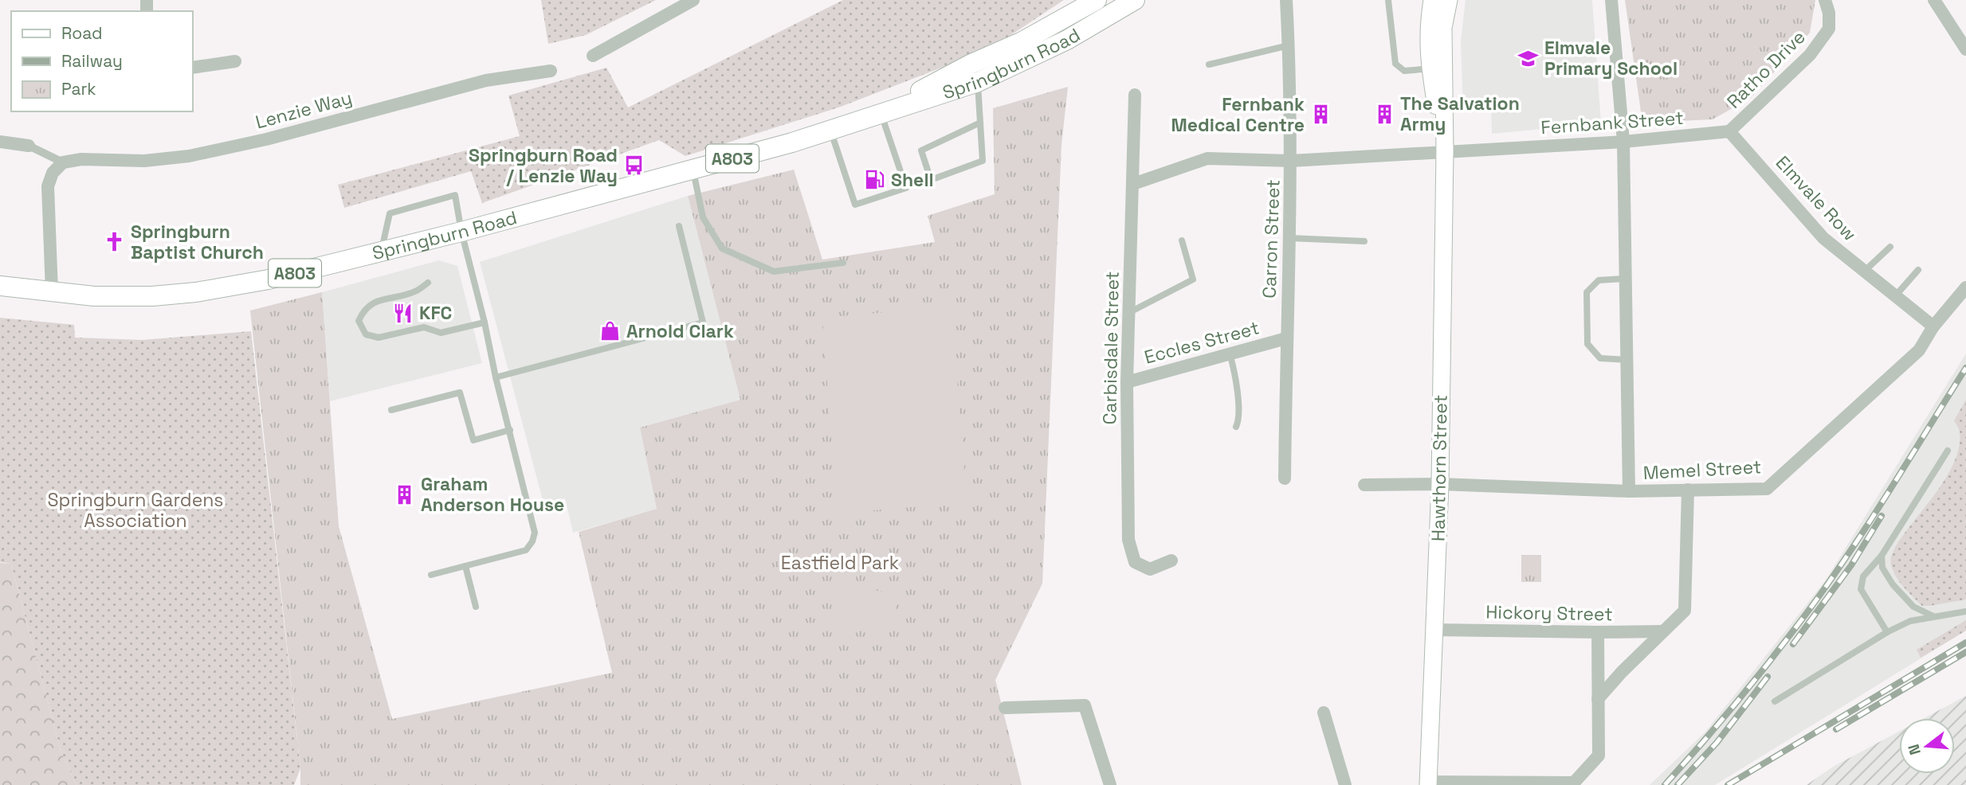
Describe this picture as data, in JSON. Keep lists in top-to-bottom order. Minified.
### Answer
{"streets":{"main road":["Springburn Road","A803","Hawthorn Street"],"street":["Ratho Drive","Lenzie Way","Fernbank Street","Elmvale Row","Carron Street","Eccles Street","Carbisdale Street","Memel Street","Hickory Street"]},"crossings":[["Ratho Drive","Fernbank Street"],["Ratho Drive","Elmvale Row"],["Fernbank Street","Elmvale Row"],["Fernbank Street","Carron Street"],["Fernbank Street","Carbisdale Street"],["Fernbank Street","Hawthorn Street"],["Elmvale Row","Memel Street"],["Carron Street","Eccles Street"],["Eccles Street","Carbisdale Street"],["Hawthorn Street","Memel Street"],["Hawthorn Street","Hickory Street"]],"parks":["Springburn Gardens Association","Eastfield Park"],"places":{"school or university":["Elmvale Primary School"],"building":["The Salvation Army","Fernbank Medical Centre","Graham Anderson House"],"bus stop":["Springburn Road / Lenzie Way"],"fuel station":["Shell"],"church":["Springburn Baptist Church"],"restaurant":["KFC"],"shop":["Arnold Clark"]},"legend":["Road","Railway","Park"],"north":"left"}
